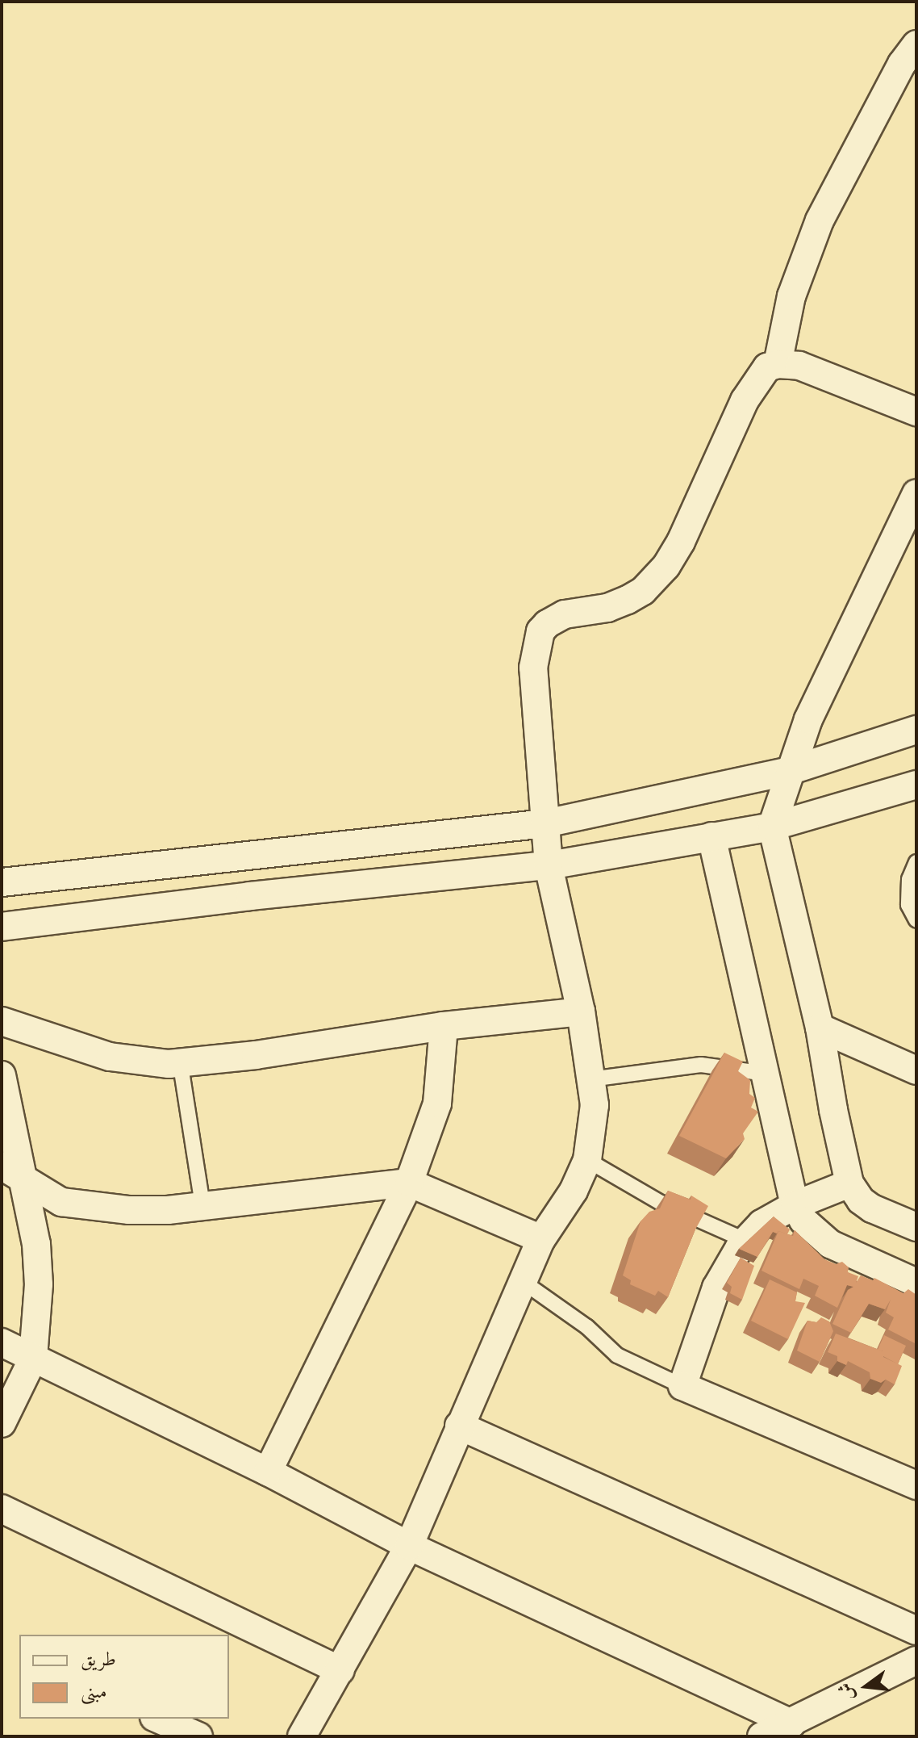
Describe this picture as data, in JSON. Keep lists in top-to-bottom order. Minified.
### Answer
{"legend":["طريق","مبنى"],"north":"left"}
